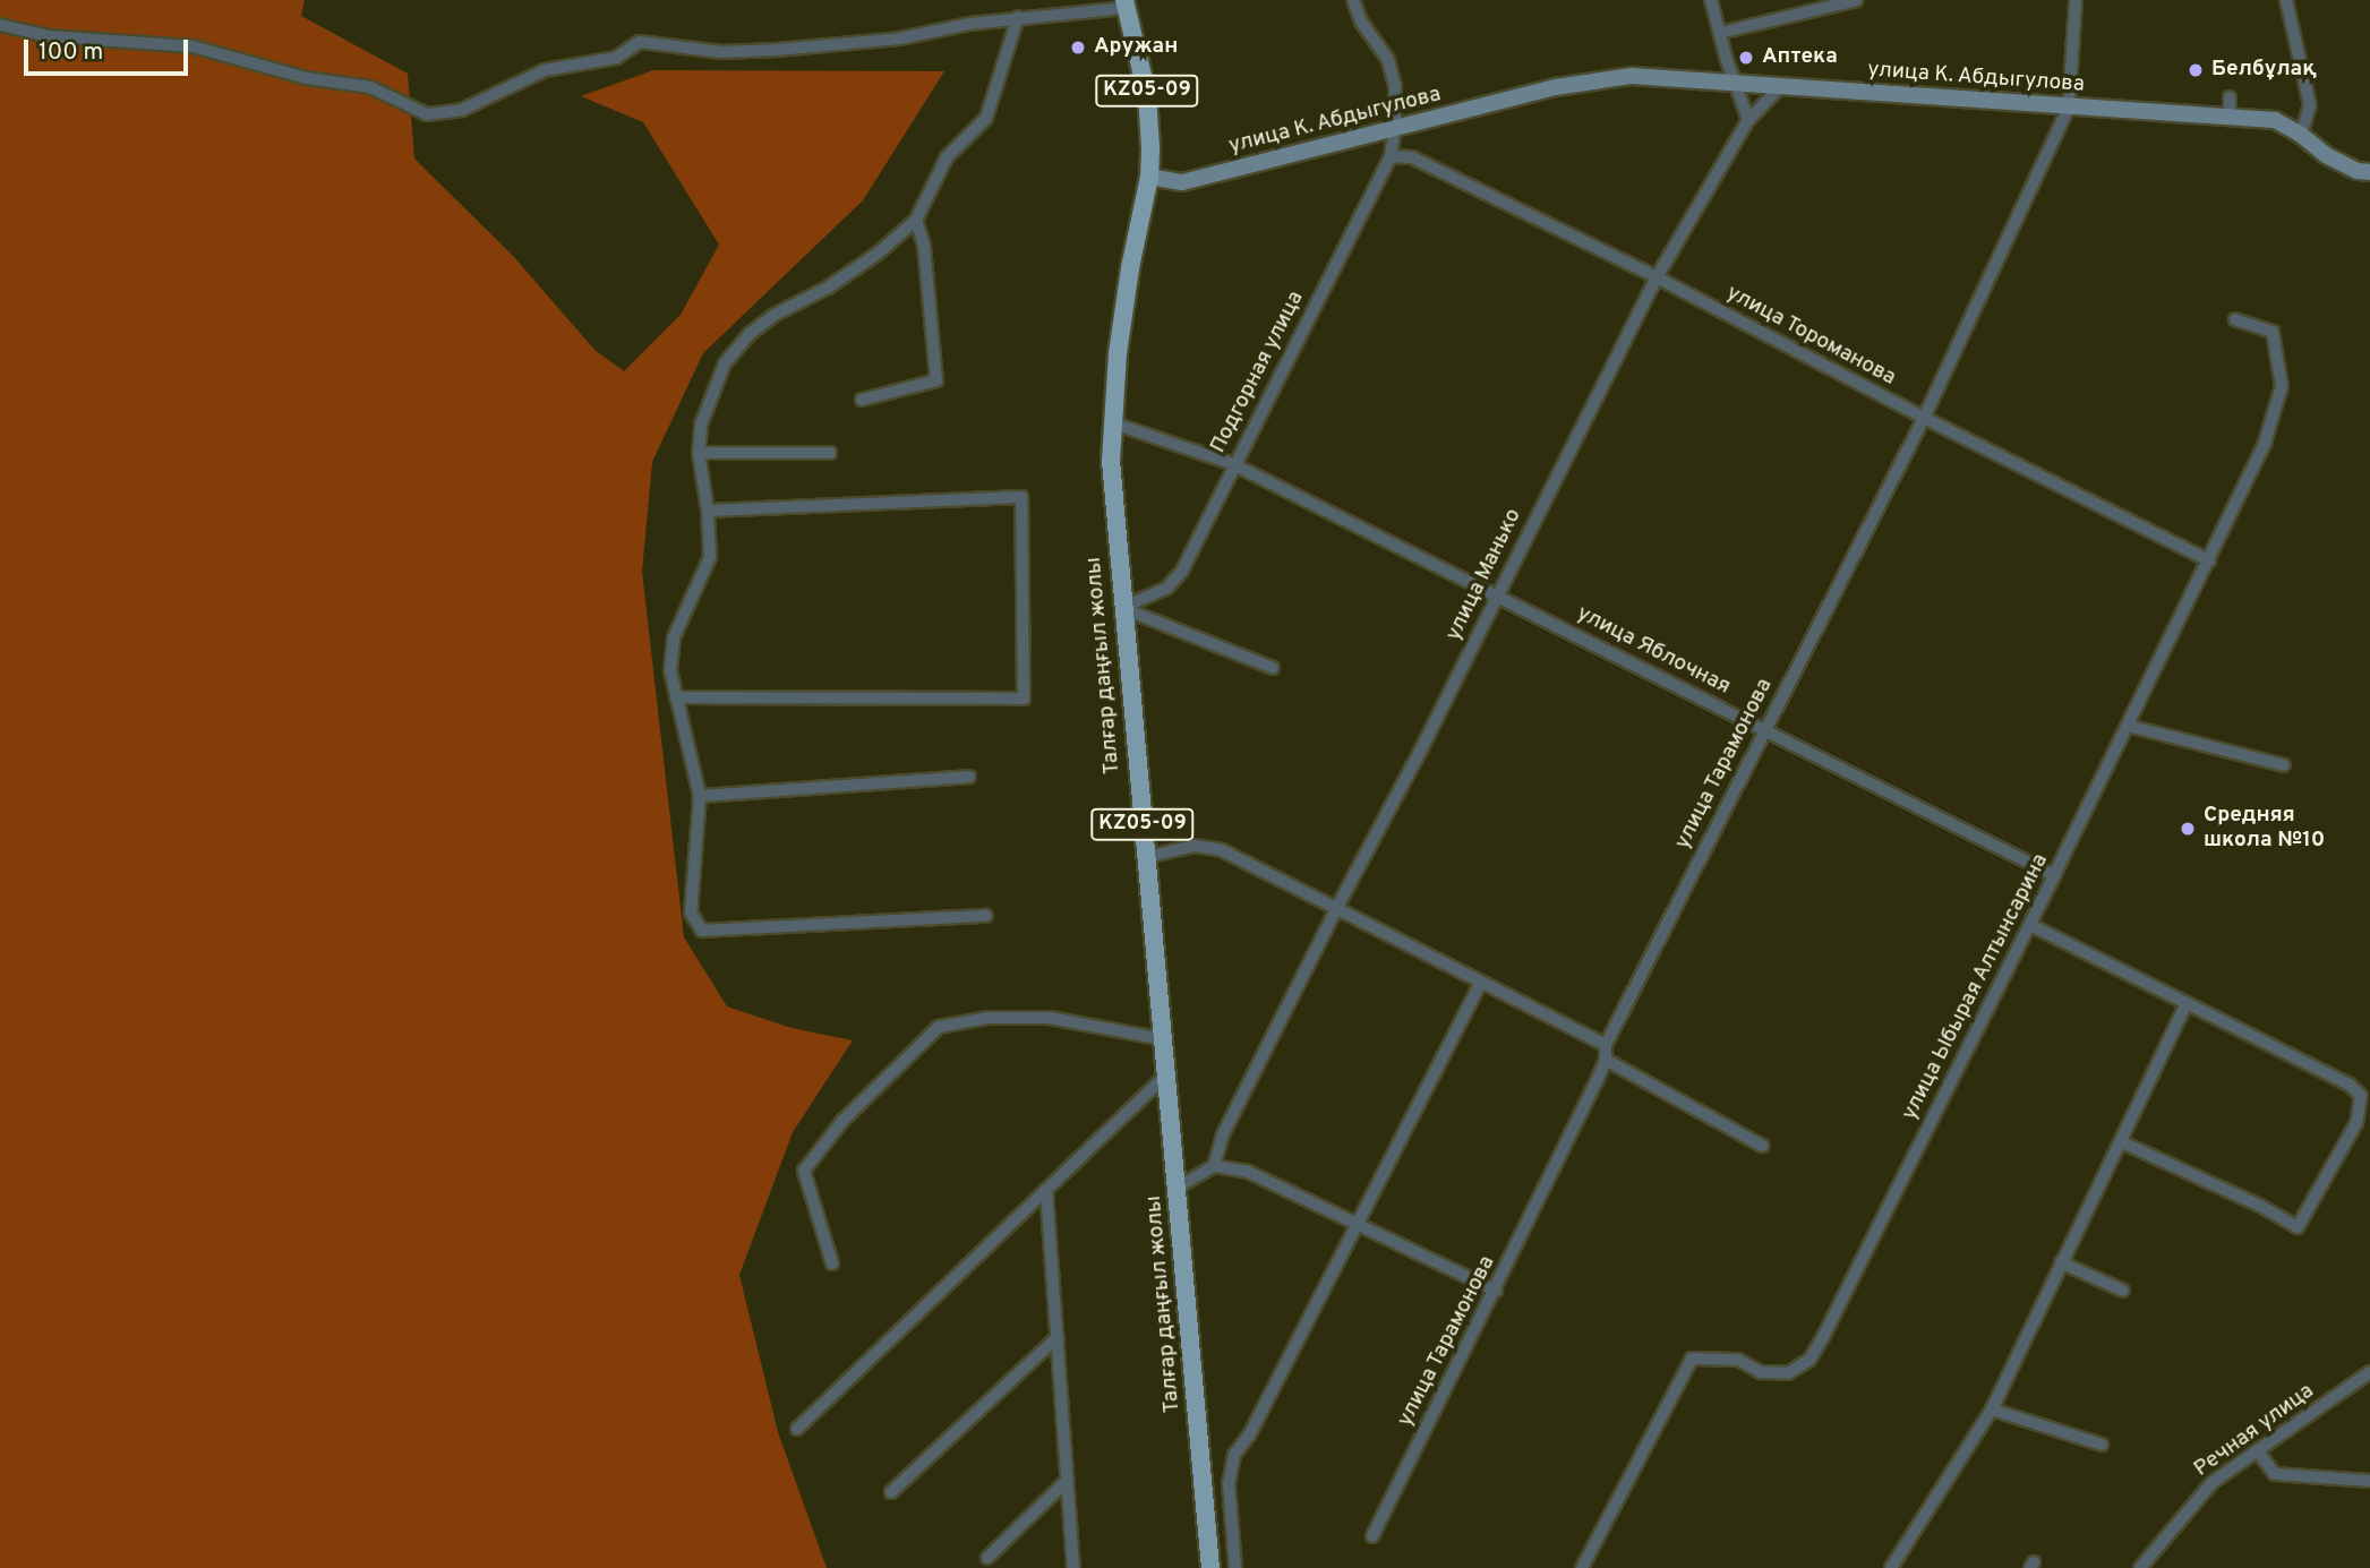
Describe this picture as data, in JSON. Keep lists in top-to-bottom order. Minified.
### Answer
{"streets":{"main road":["KZ05-09","Талғар даңғыл жолы"],"street":["улица К. Абдыгулова","улица Тороманова","Подгорная улица","улица Манько","улица Яблочная","улица Тарамонова","улица Ыбырая Алтынсарина","Речная улица"]},"crossings":[["улица К. Абдыгулова","Подгорная улица"],["улица К. Абдыгулова","улица Манько"],["улица К. Абдыгулова","Талғар даңғыл жолы"],["улица К. Абдыгулова","улица Тарамонова"],["улица Тороманова","Подгорная улица"],["улица Тороманова","улица Манько"],["улица Тороманова","улица Тарамонова"],["улица Тороманова","улица Ыбырая Алтынсарина"],["Подгорная улица","улица Яблочная"],["Подгорная улица","Талғар даңғыл жолы"],["улица Манько","улица Яблочная"],["улица Яблочная","Талғар даңғыл жолы"],["улица Яблочная","улица Тарамонова"],["улица Яблочная","улица Ыбырая Алтынсарина"]],"places":["Аружан","Аптека","Белбұлақ","Средняя школа №10"],"scale_bar":"100 m"}
